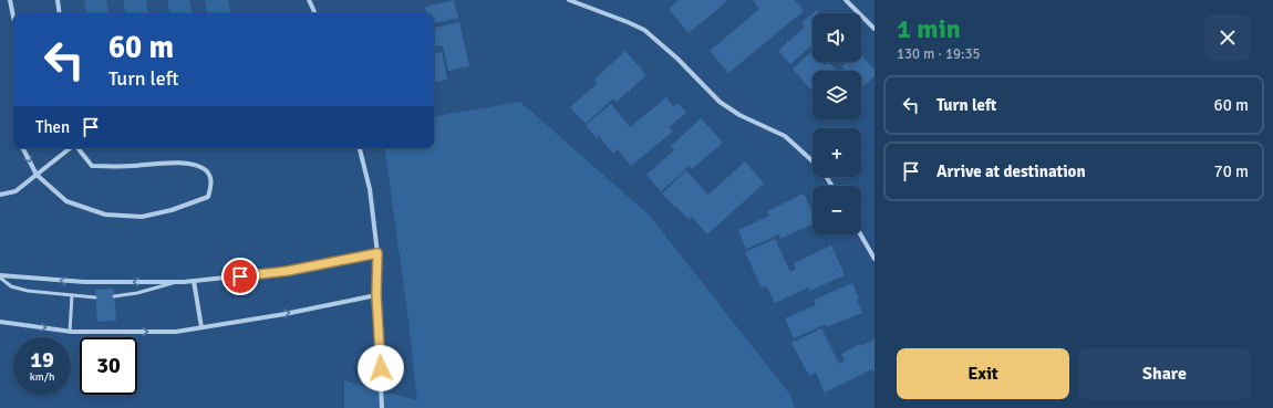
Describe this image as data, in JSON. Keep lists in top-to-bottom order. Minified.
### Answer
{"page":{"heading":["1 min","130 m · 19:35"],"map_buttons":["+","−"],"turn":["60 m","Turn left"],"list":[{"name":"Turn left","value":"60 m"},{"name":"Arrive at destination","value":"70 m"}],"then":"Then","speed":"19 km/h","limit":"30","buttons":["Exit","Share"]}}
